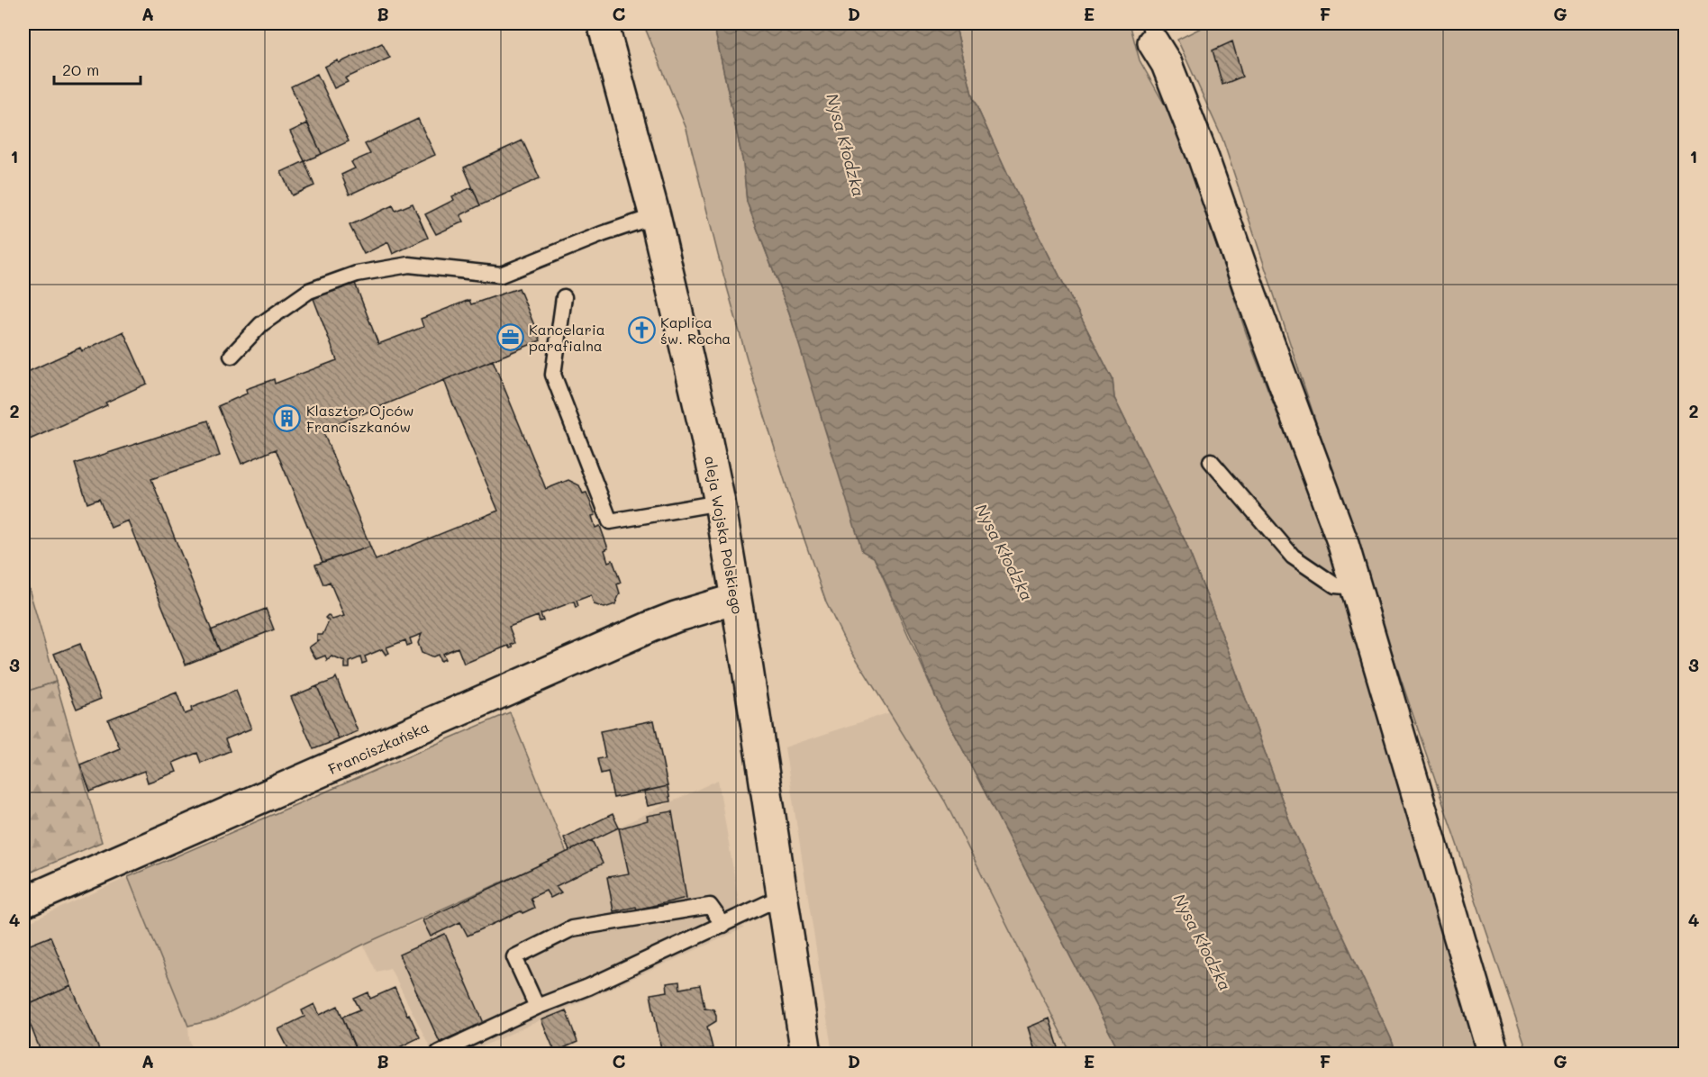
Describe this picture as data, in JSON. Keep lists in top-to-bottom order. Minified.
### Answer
{"streets":{"street":["aleja Wojska Polskiego","Franciszkańska"]},"crossings":[["aleja Wojska Polskiego","Franciszkańska"]],"water":["Nysa Kłodzka"],"places":{"church":["Kaplica św. Rocha"],"office":["Kancelaria parafialna"],"building":["Klasztor Ojców Franciszkanów"]},"scale_bar":"20 m","grid":{"columns":["A","B","C","D","E","F","G"],"rows":["1","2","3","4"]}}
